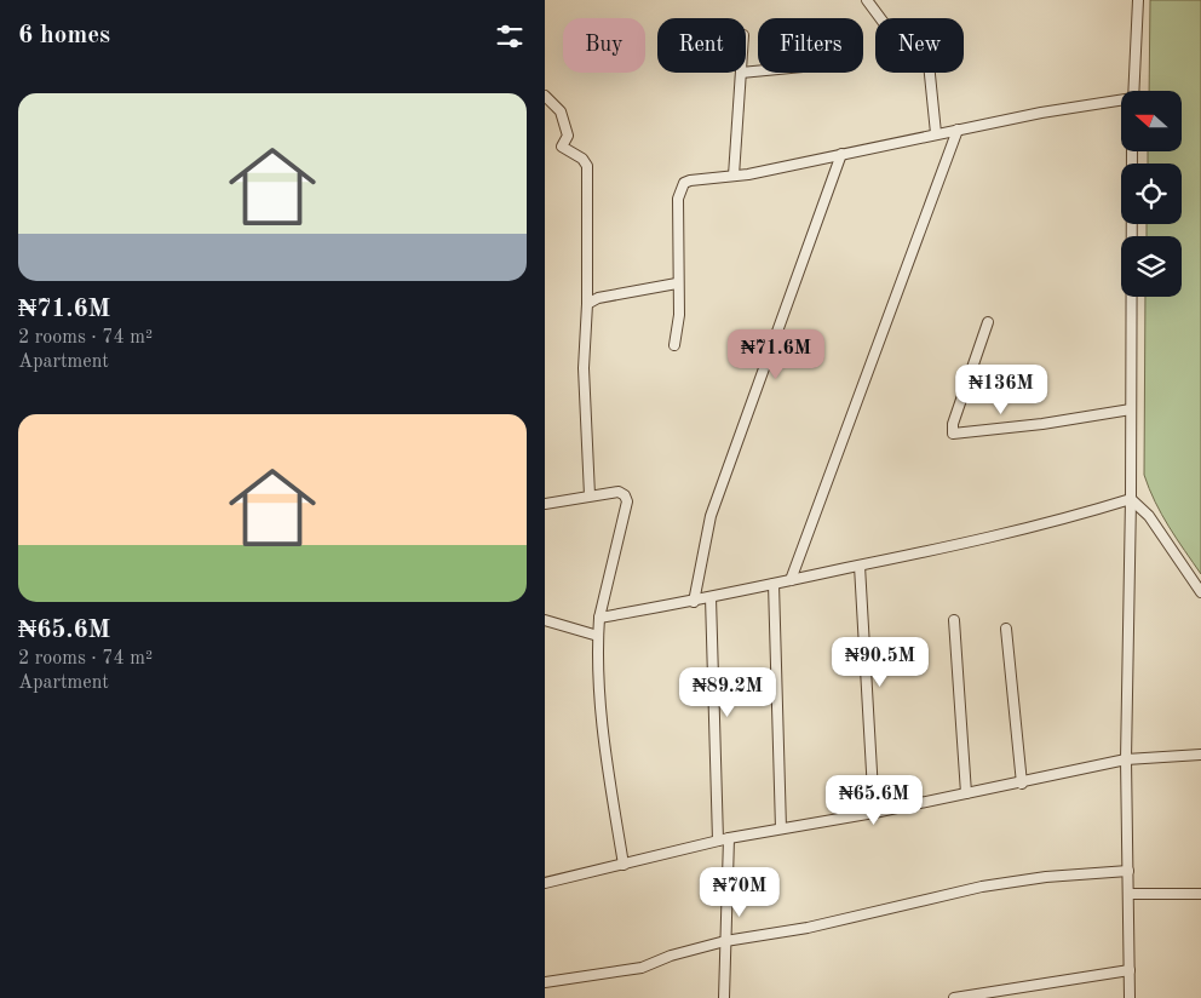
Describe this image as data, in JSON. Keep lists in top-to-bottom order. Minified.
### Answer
{"north":"left","page":{"heading":"6 homes","chip":["Buy","Rent","Filters","New"],"list":[{"name":"₦71.6M","note":"2 rooms · 74 m² · Apartment"},{"name":"₦65.6M","note":"2 rooms · 74 m² · Apartment"}],"price":["₦71.6M","₦136M","₦90.5M","₦89.2M","₦65.6M","₦70M"]}}
